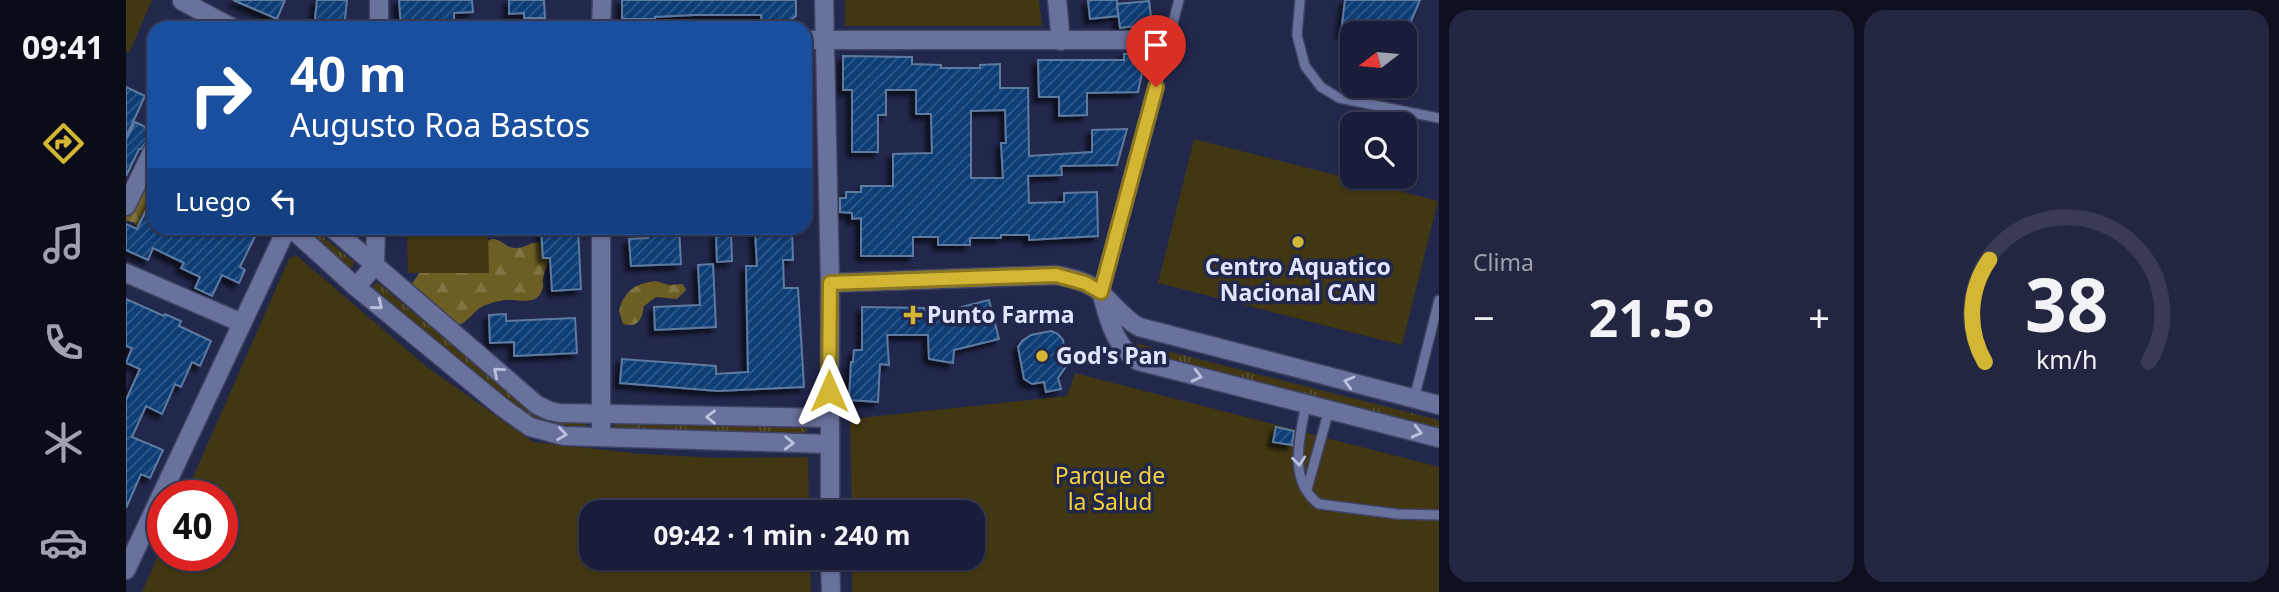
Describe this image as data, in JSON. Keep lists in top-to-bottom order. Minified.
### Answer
{"parks":["Parque de la Salud"],"places":{"other":["Centro Aquatico Nacional CAN","God's Pan"],"health":["Punto Farma"]},"north":"left","page":{"tabs":"09:41","tile":"Clima","turn":["40 m","Augusto Roa Bastos"],"then":"Luego","heat":["−","21.5°","+"],"limit":"40","trip":"09:42 · 1 min · 240 m","gauge":["38","km/h"]}}
